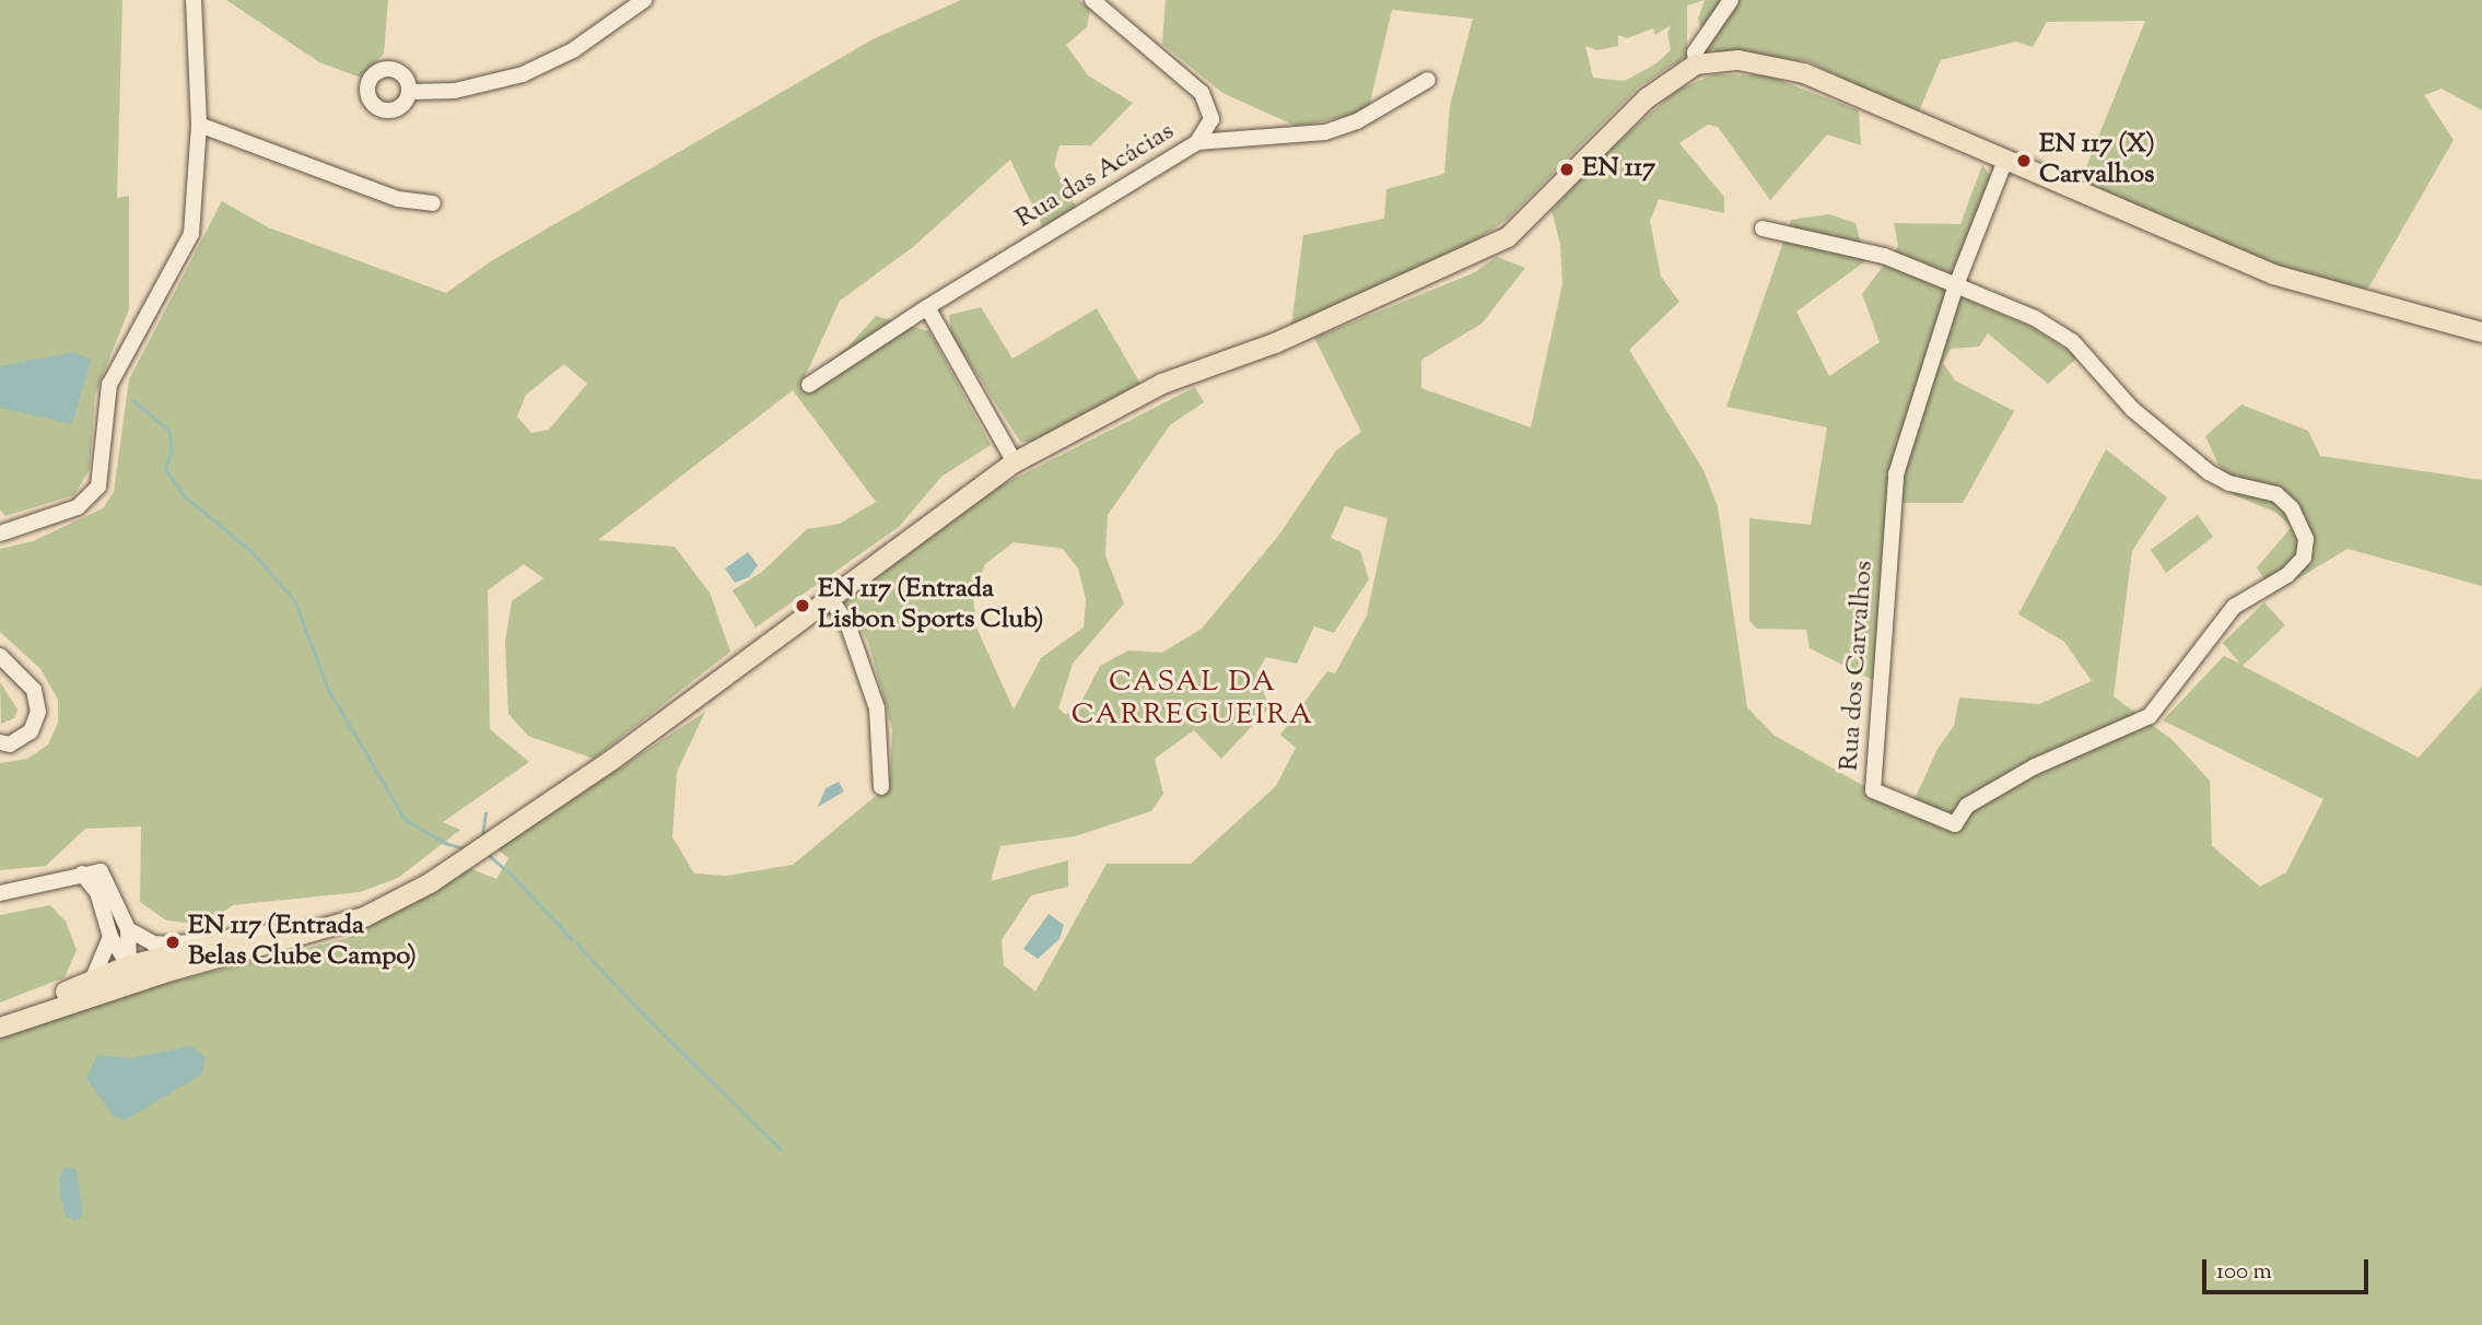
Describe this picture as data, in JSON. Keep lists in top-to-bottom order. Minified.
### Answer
{"streets":{"street":["Rua das Acácias","Rua dos Carvalhos"]},"districts":["CASAL DA CARREGUEIRA"],"places":["EN 117 (X) Carvalhos","EN 117","EN 117 (Entrada Lisbon Sports Club)","EN 117 (Entrada Belas Clube Campo)"],"scale_bar":"100 m"}
